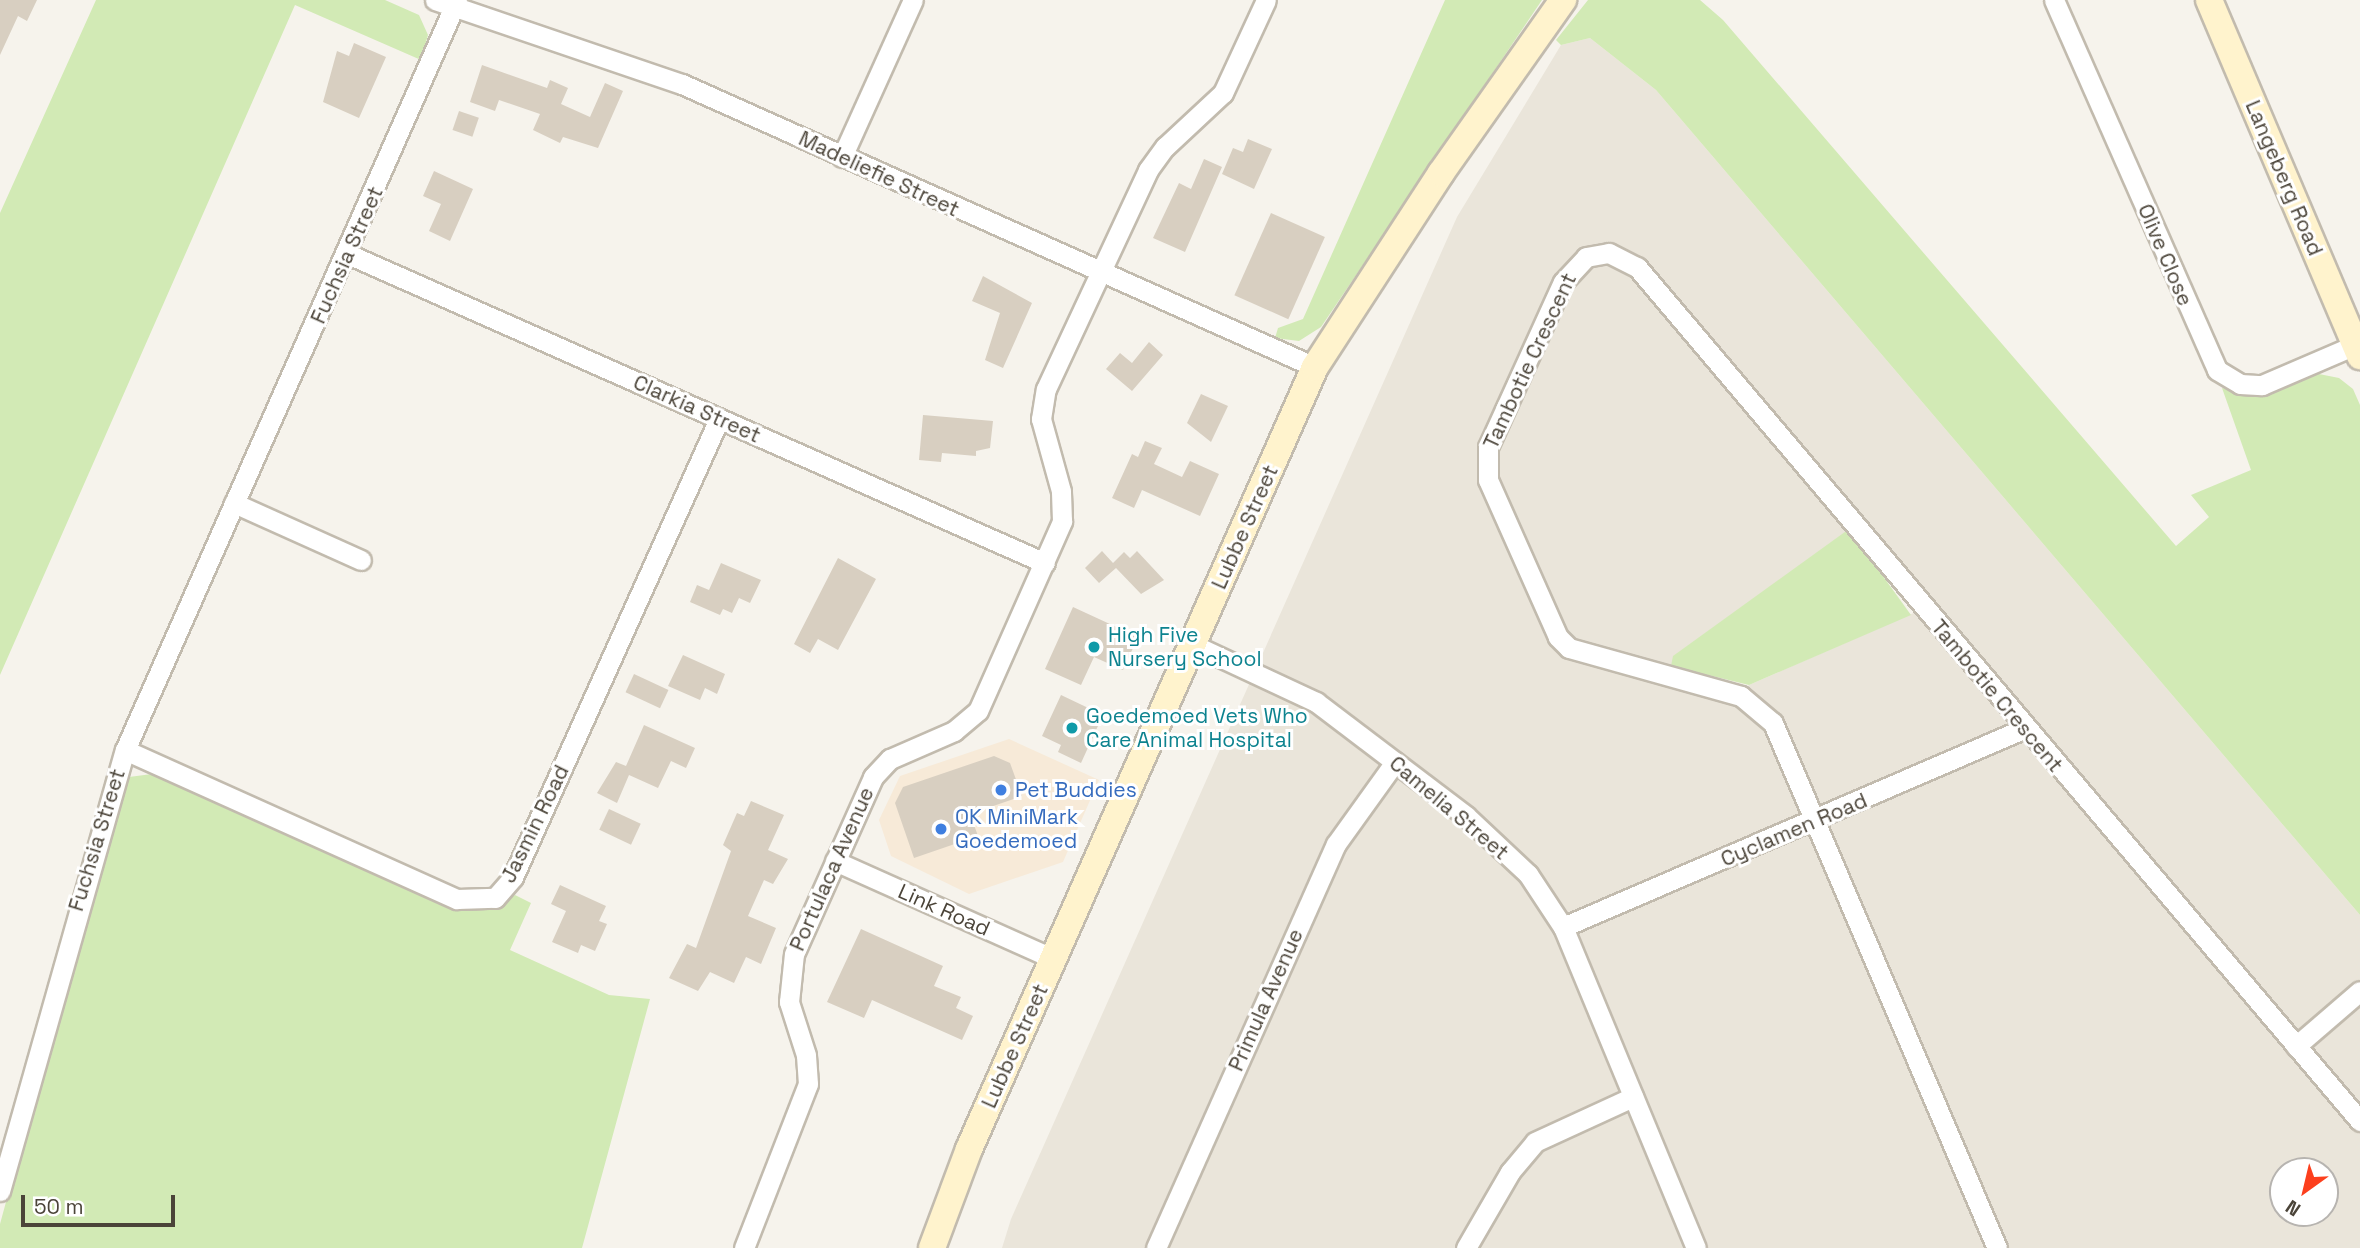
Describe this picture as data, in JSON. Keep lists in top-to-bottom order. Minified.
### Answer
{"streets":{"main road":["Langeberg Road","Lubbe Street"],"street":["Madeliefie Street","Fuchsia Street","Olive Close","Tambotie Crescent","Clarkia Street","Camelia Street","Jasmin Road","Cyclamen Road","Portulaca Avenue","Link Road","Primula Avenue"]},"crossings":[["Madeliefie Street","Fuchsia Street"],["Madeliefie Street","Lubbe Street"],["Madeliefie Street","Portulaca Avenue"],["Langeberg Road","Olive Close"],["Fuchsia Street","Clarkia Street"],["Fuchsia Street","Jasmin Road"],["Tambotie Crescent","Cyclamen Road"],["Clarkia Street","Jasmin Road"],["Clarkia Street","Portulaca Avenue"],["Lubbe Street","Camelia Street"],["Lubbe Street","Link Road"],["Camelia Street","Cyclamen Road"],["Camelia Street","Primula Avenue"],["Portulaca Avenue","Link Road"]],"places":["High Five Nursery School","Goedemoed Vets Who Care Animal Hospital","Pet Buddies","OK MiniMark Goedemoed"],"scale_bar":"50 m","north":"bottom left"}
